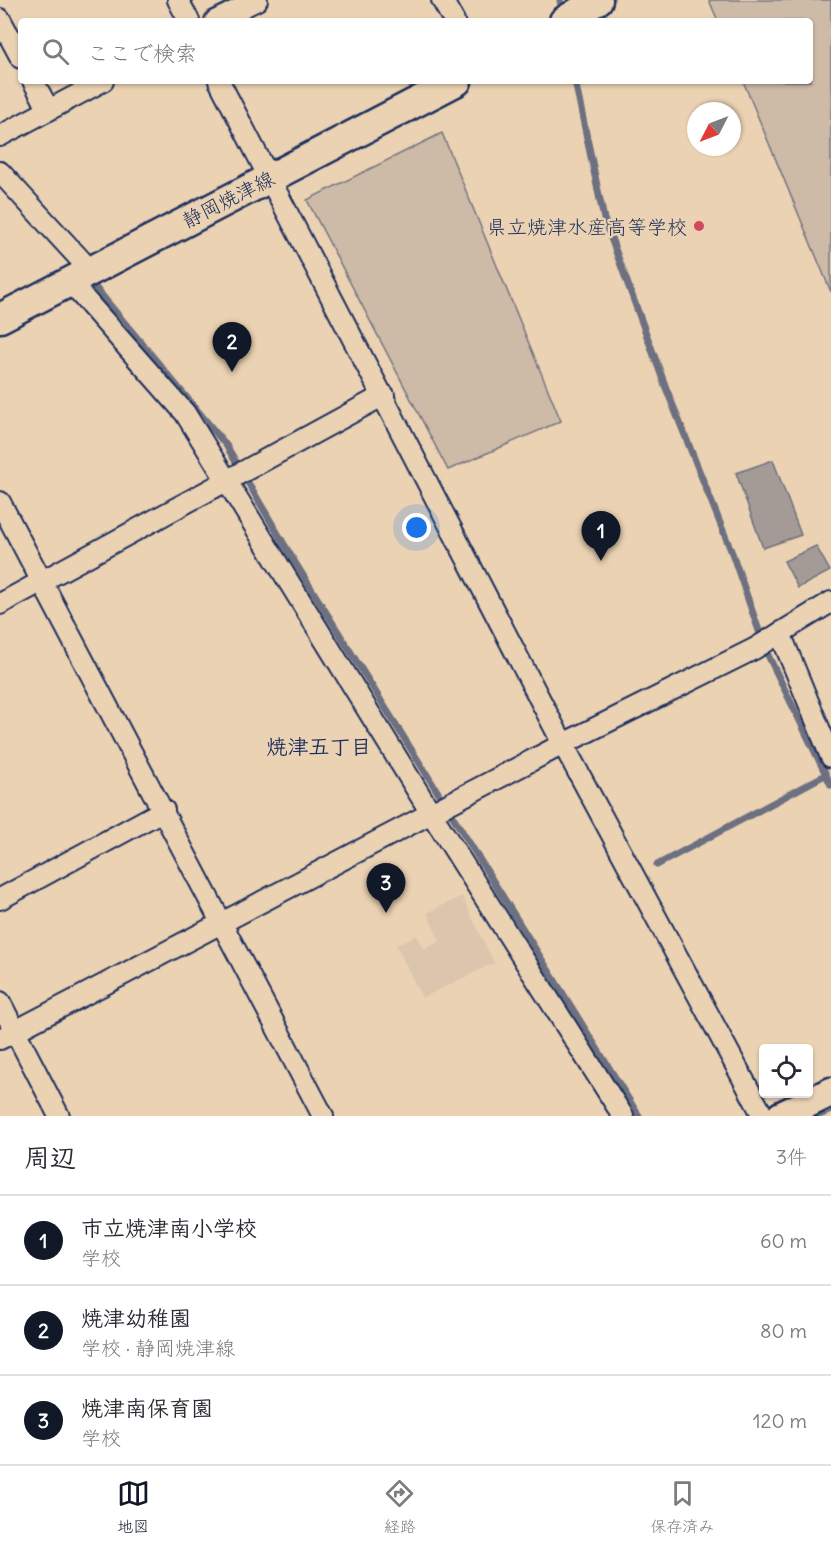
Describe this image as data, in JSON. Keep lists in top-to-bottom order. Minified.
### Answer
{"streets":{"main road":["静岡焼津線"]},"districts":["焼津五丁目"],"places":["県立焼津水産高等学校"],"north":"bottom left","page":{"search":"ここで検索","pins":["2","1","3"],"heading":["周辺","3件"],"list":[{"mark":"1","name":"市立焼津南小学校","note":"学校","value":"60 m"},{"mark":"2","name":"焼津幼稚園","note":"学校 · 静岡焼津線","value":"80 m"},{"mark":"3","name":"焼津南保育園","note":"学校","value":"120 m"}],"nav":["地図","経路","保存済み"]}}
